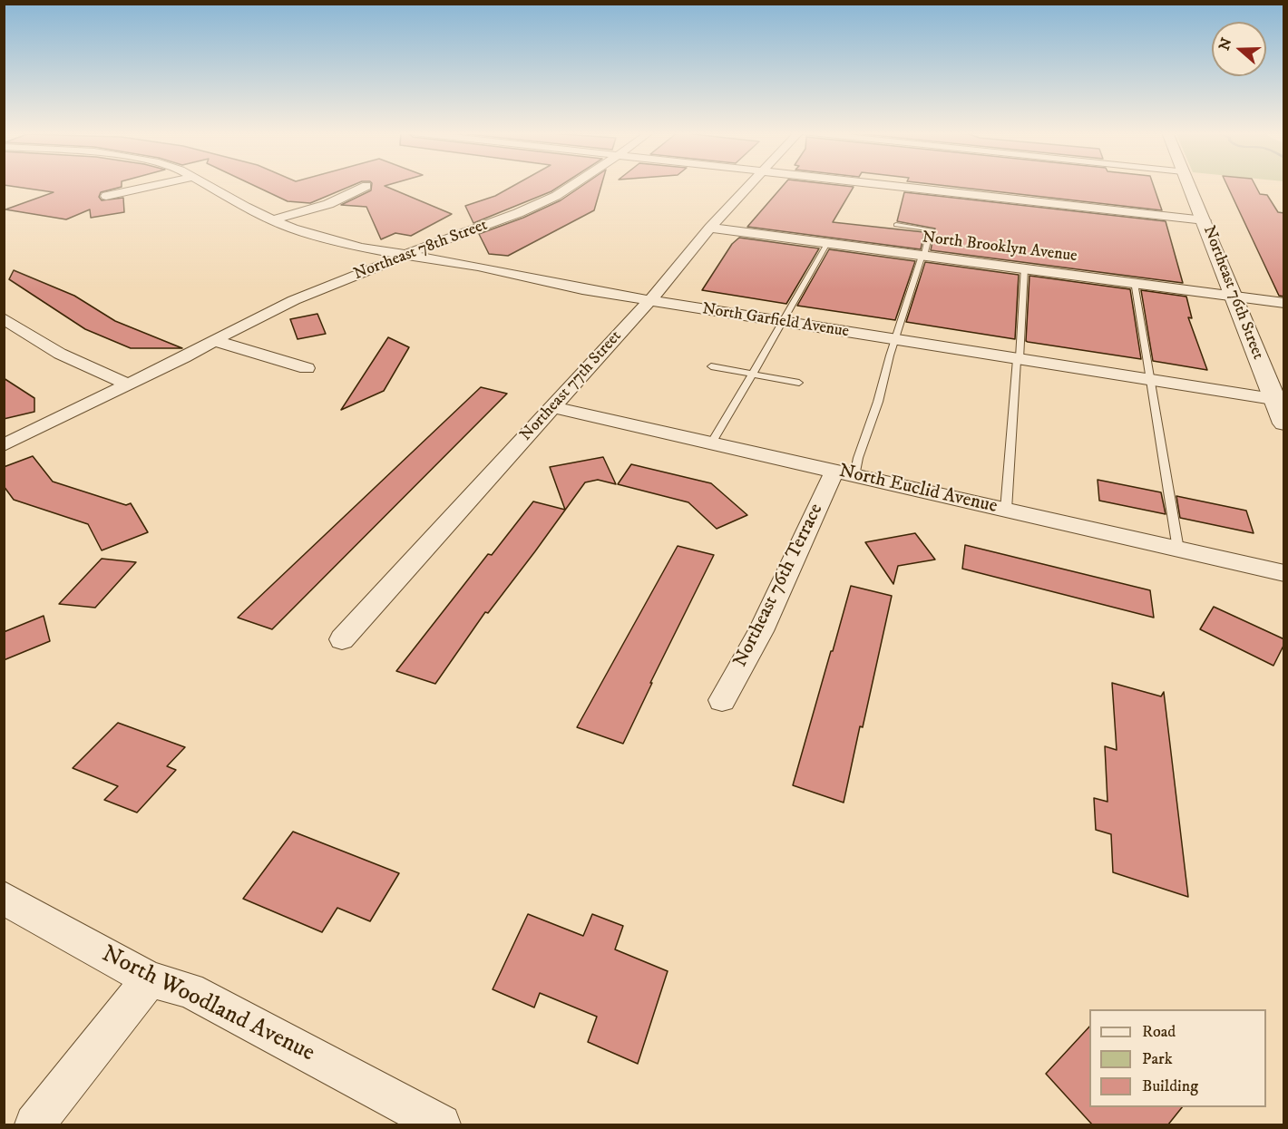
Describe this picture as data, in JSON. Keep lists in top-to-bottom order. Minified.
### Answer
{"streets":{"street":["North Brooklyn Avenue","Northeast 78th Street","Northeast 76th Street","North Garfield Avenue","Northeast 77th Street","North Euclid Avenue","Northeast 76th Terrace","North Woodland Avenue"]},"crossings":[["North Brooklyn Avenue","Northeast 76th Street"],["North Brooklyn Avenue","Northeast 77th Street"],["Northeast 78th Street","North Garfield Avenue"],["Northeast 76th Street","North Garfield Avenue"],["North Garfield Avenue","Northeast 77th Street"],["Northeast 77th Street","North Euclid Avenue"],["North Euclid Avenue","Northeast 76th Terrace"]],"legend":["Road","Park","Building"],"north":"left"}
